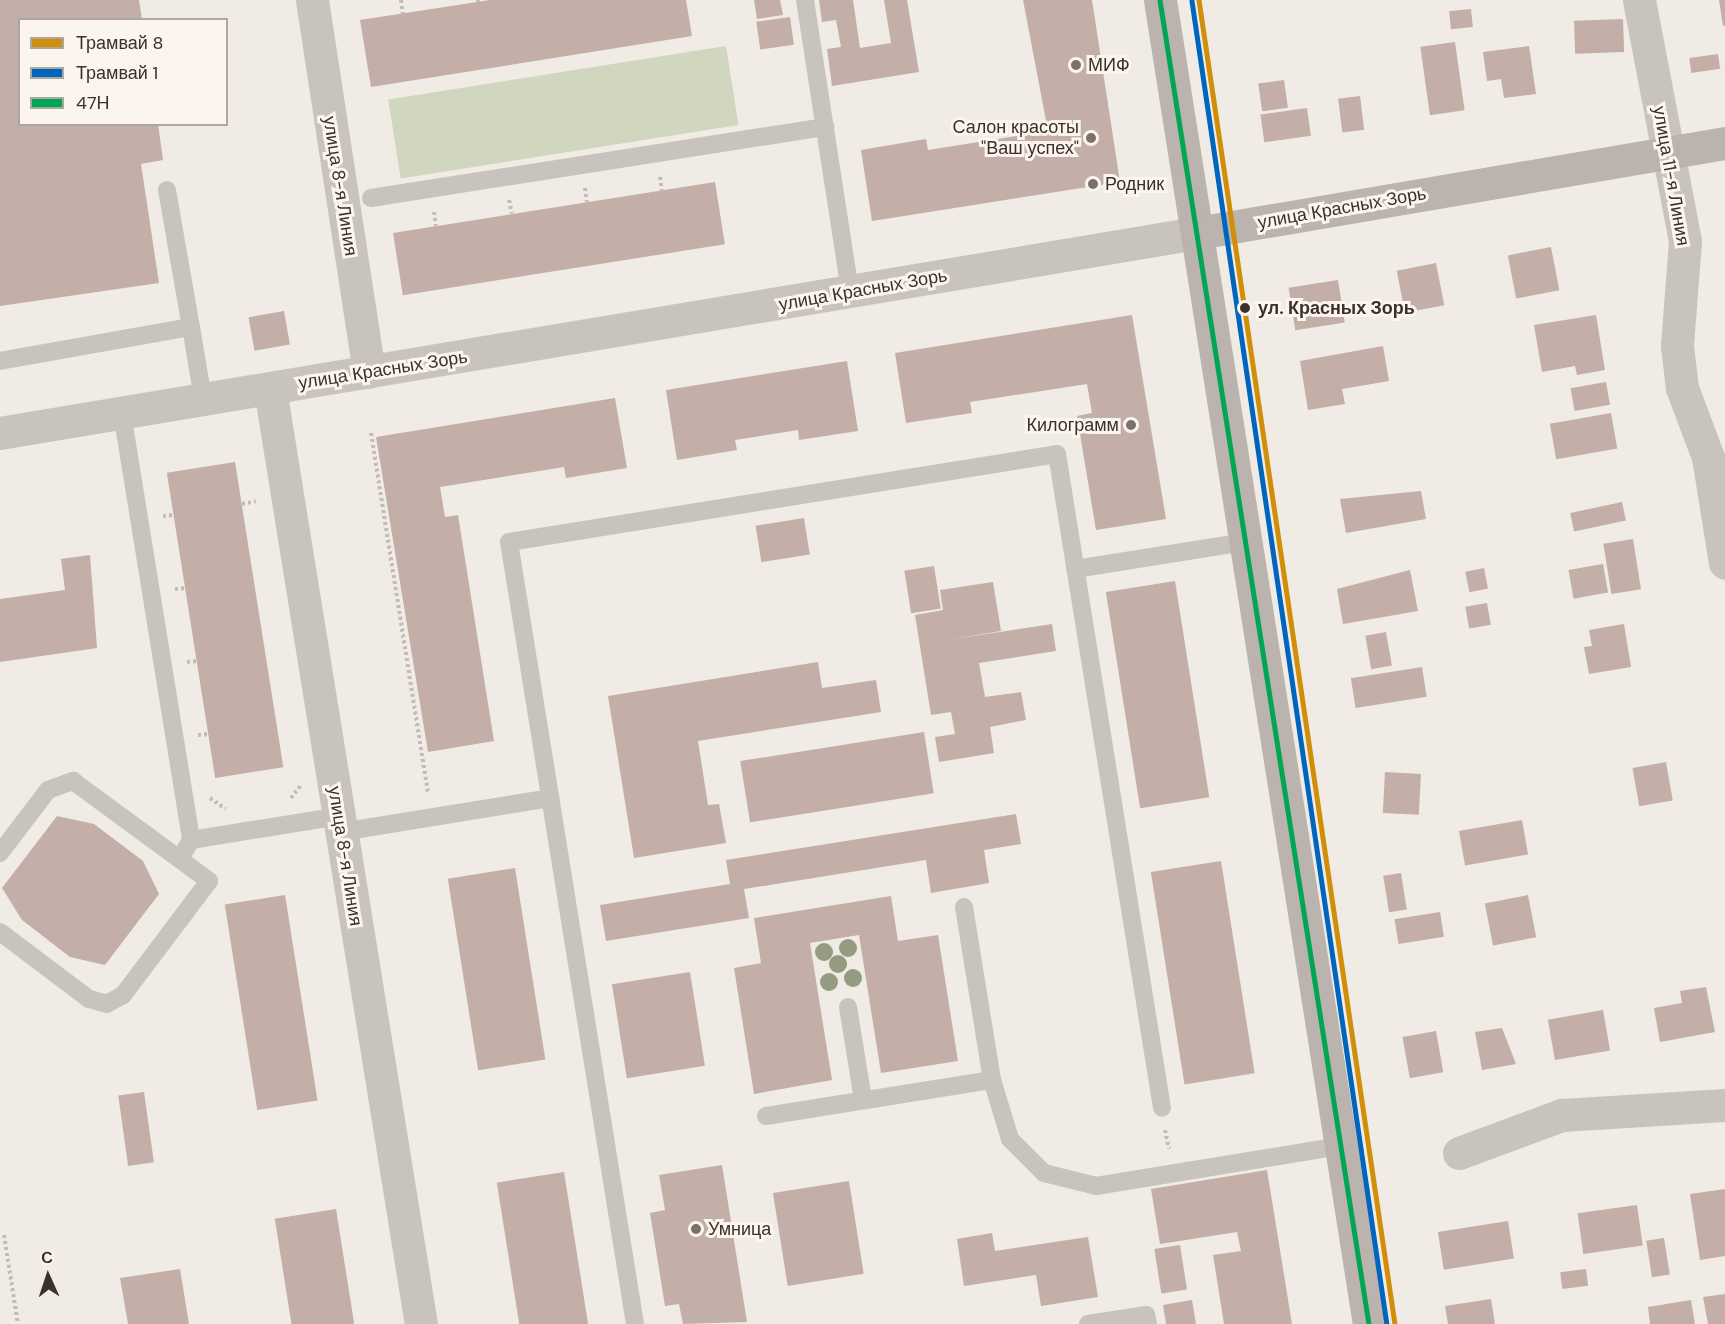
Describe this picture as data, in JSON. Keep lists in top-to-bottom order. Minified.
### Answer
{"streets":{"main road":["улица Красных Зорь"],"street":["улица 11-я Линия","улица 8-я Линия"]},"crossings":[["улица 11-я Линия","улица Красных Зорь"],["улица 8-я Линия","улица Красных Зорь"]],"places":["МИФ","Салон красоты \"Ваш успех\"","Родник","ул. Красных Зорь","Килограмм","Умница"],"lines":["tram line 8","transit line 47Н","tram line 1"],"legend":["Трамвай 8","Трамвай 1","47Н"],"north":"top"}
